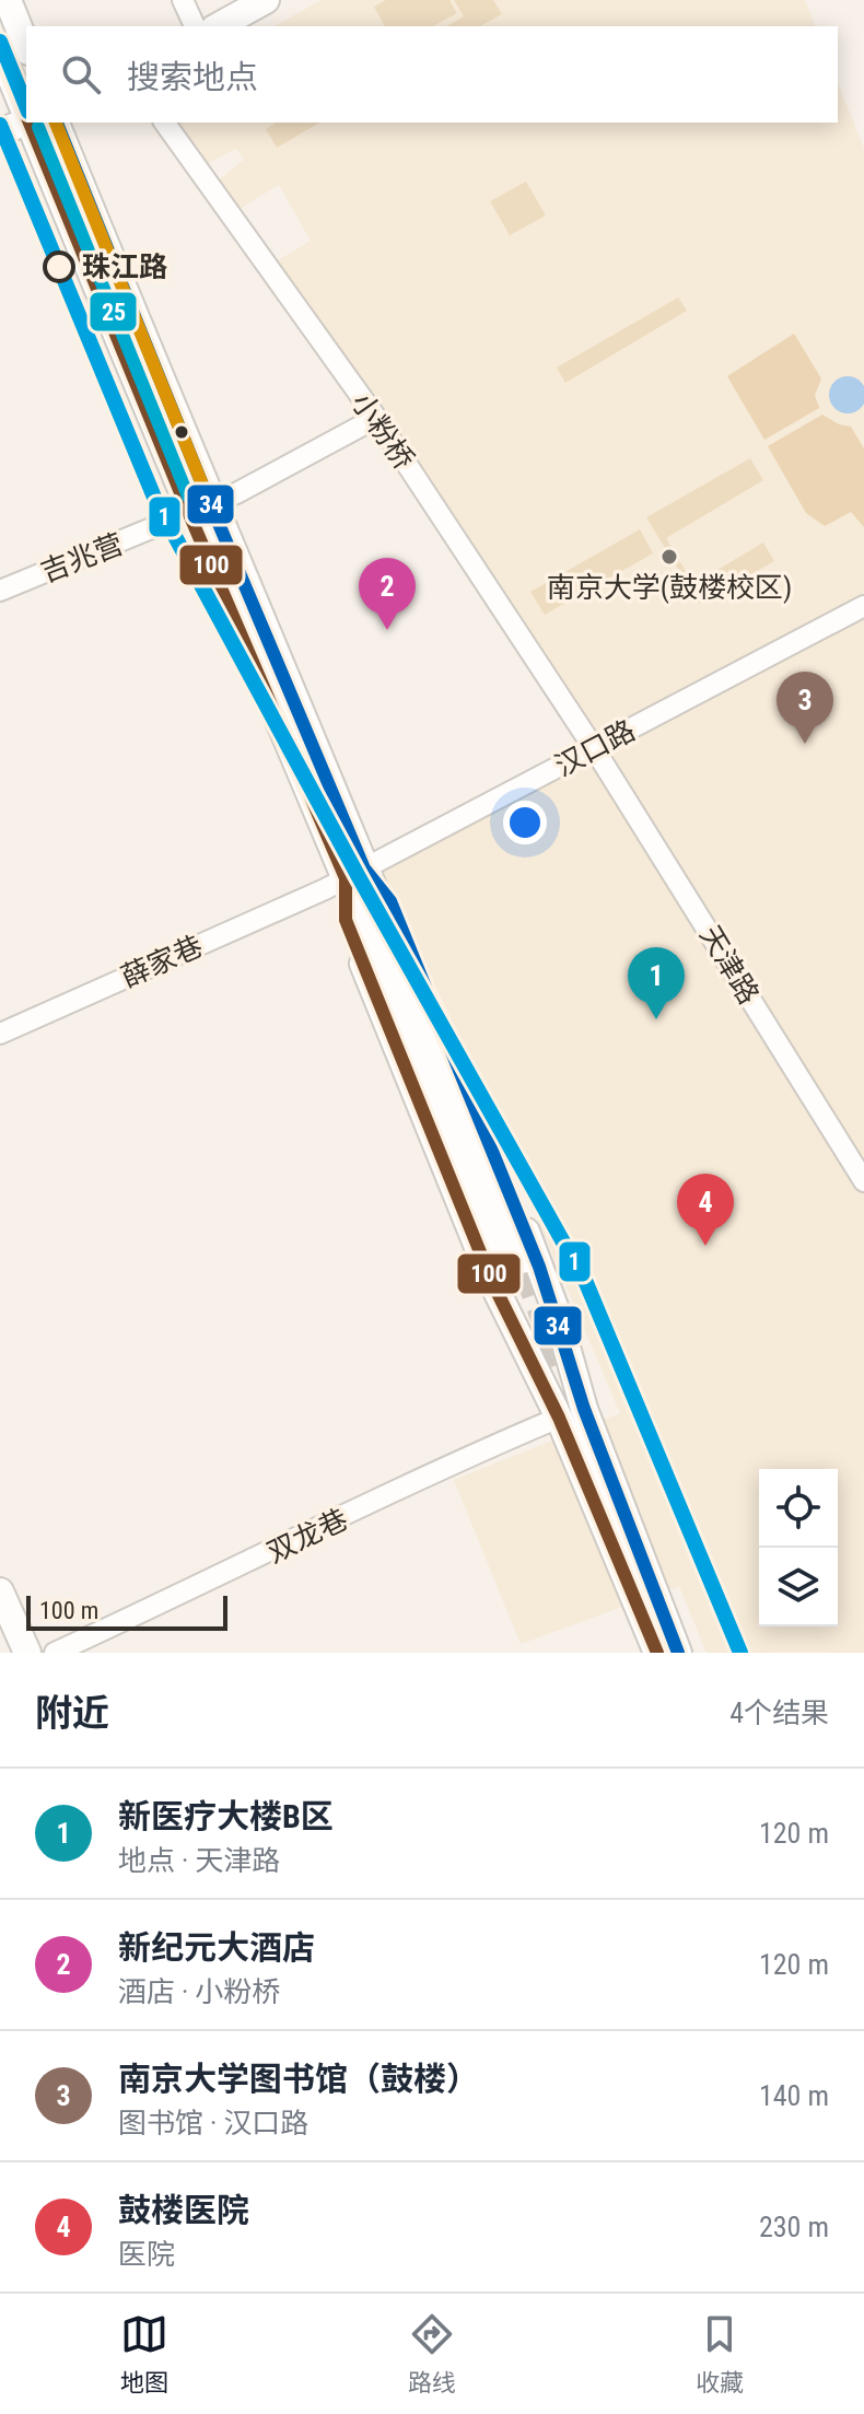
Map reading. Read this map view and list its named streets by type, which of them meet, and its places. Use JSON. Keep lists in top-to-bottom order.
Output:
{
  "streets": {
    "street": [
      "小粉桥",
      "吉兆营",
      "汉口路",
      "薛家巷",
      "天津路",
      "双龙巷"
    ]
  },
  "crossings": [
    ["小粉桥", "吉兆营"],
    ["小粉桥", "汉口路"],
    ["小粉桥", "天津路"],
    ["汉口路", "薛家巷"],
    ["汉口路", "天津路"]
  ],
  "places": ["珠江路", "南京大学(鼓楼校区)"],
  "lines": [
    "transit line 1",
    "transit line 100",
    "transit line 34",
    "transit line 25"
  ],
  "scale_bar": "100 m",
  "page": {
    "search": "搜索地点",
    "pins": [
      "2",
      "3",
      "1",
      "4"
    ],
    "scale": "100 m",
    "heading": ["附近", "4个结果"],
    "list": [
      {
        "mark": "1",
        "name": "新医疗大楼B区",
        "note": "地点 · 天津路",
        "value": "120 m"
      },
      {
        "mark": "2",
        "name": "新纪元大酒店",
        "note": "酒店 · 小粉桥",
        "value": "120 m"
      },
      {
        "mark": "3",
        "name": "南京大学图书馆（鼓楼）",
        "note": "图书馆 · 汉口路",
        "value": "140 m"
      },
      {
        "mark": "4",
        "name": "鼓楼医院",
        "note": "医院",
        "value": "230 m"
      }
    ],
    "nav": ["地图", "路线", "收藏"]
  }
}
